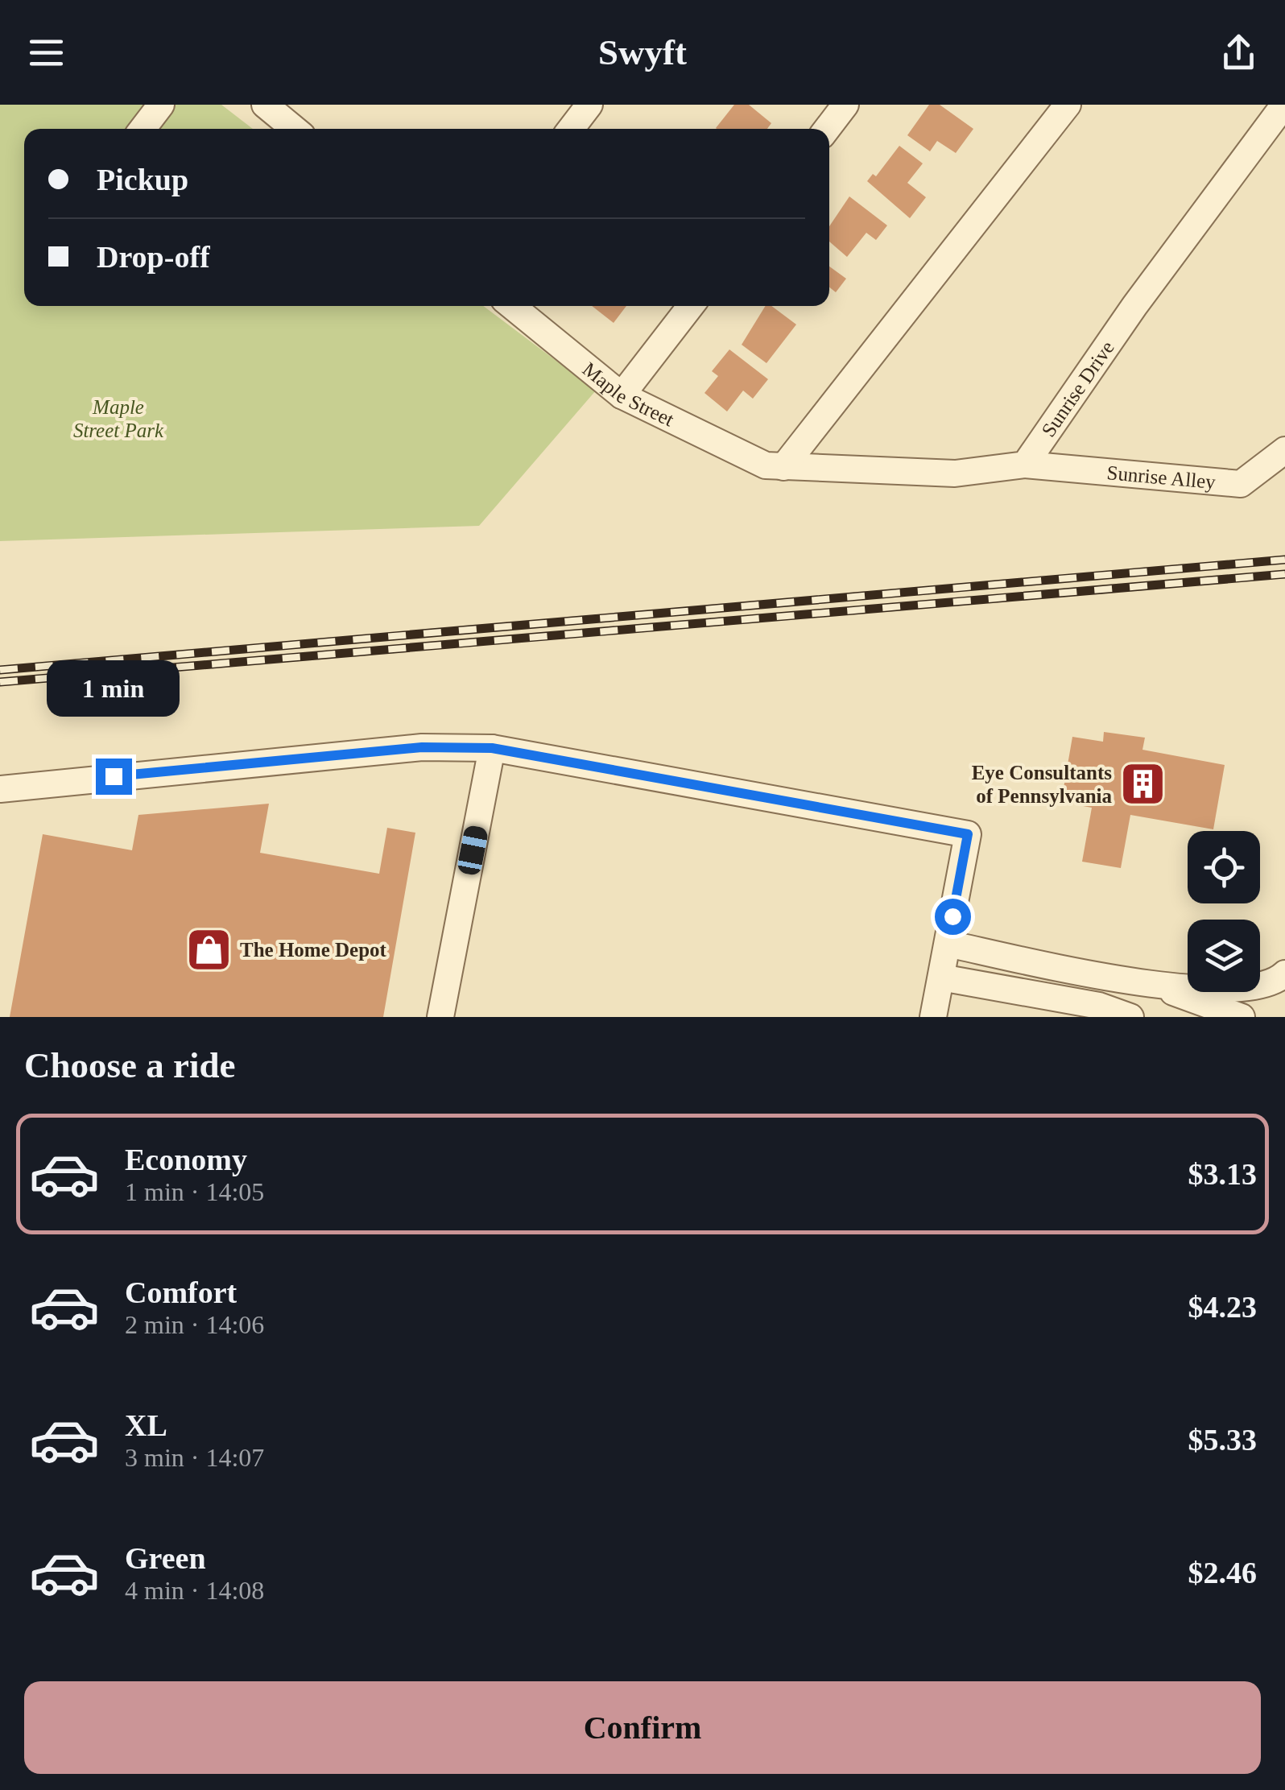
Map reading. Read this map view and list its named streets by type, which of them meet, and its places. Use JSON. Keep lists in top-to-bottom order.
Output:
{
  "streets": {
    "street": ["Sunrise Drive", "Maple Street", "Sunrise Alley"]
  },
  "crossings": [
    ["Sunrise Drive", "Sunrise Alley"]
  ],
  "parks": ["Maple Street Park"],
  "places": {
    "building": ["Eye Consultants of Pennsylvania"],
    "shop": ["The Home Depot"]
  },
  "page": {
    "header": "Swyft",
    "banner": ["Pickup", "Drop-off"],
    "bubble": "1 min",
    "heading": "Choose a ride",
    "list": [
      {
        "name": "Economy",
        "note": "1 min · 14:05",
        "value": "$3.13"
      },
      {
        "name": "Comfort",
        "note": "2 min · 14:06",
        "value": "$4.23"
      },
      {
        "name": "XL",
        "note": "3 min · 14:07",
        "value": "$5.33"
      },
      {
        "name": "Green",
        "note": "4 min · 14:08",
        "value": "$2.46"
      }
    ],
    "buttons": "Confirm"
  }
}
